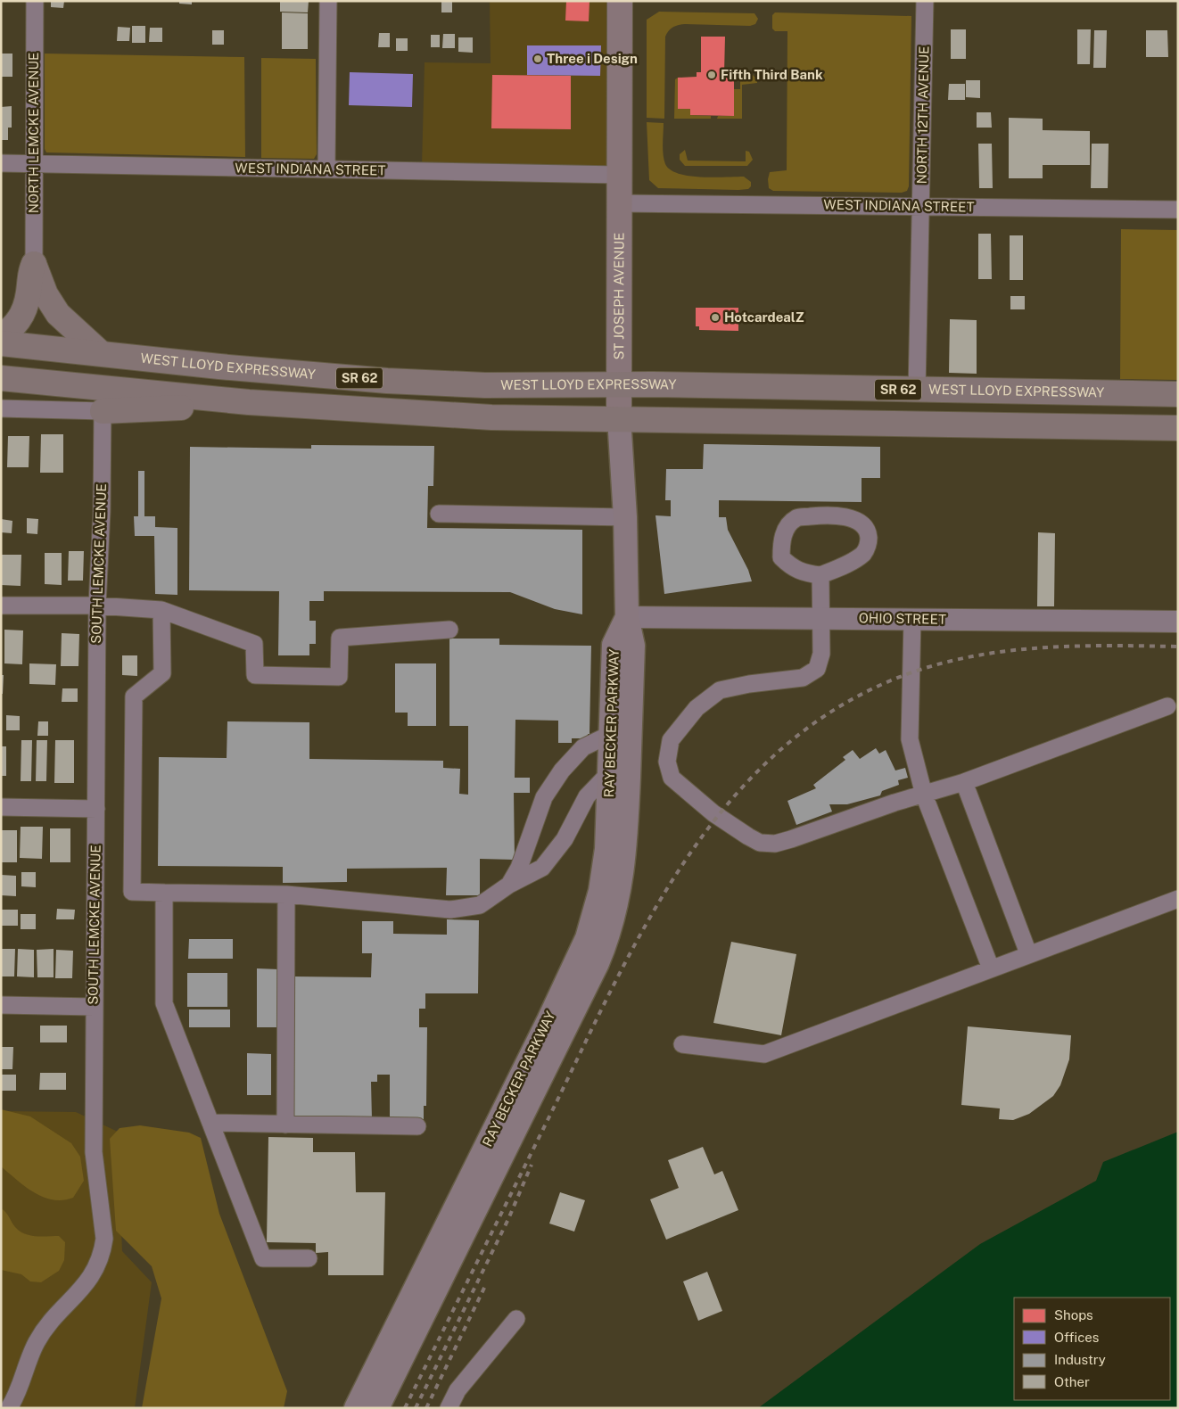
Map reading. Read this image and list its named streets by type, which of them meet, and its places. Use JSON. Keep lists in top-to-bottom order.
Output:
{
  "streets": {
    "highway": ["WEST LLOYD EXPRESSWAY", "SR 62"],
    "main road": ["ST JOSEPH AVENUE", "RAY BECKER PARKWAY"],
    "street": [
      "NORTH 12TH AVENUE",
      "NORTH LEMCKE AVENUE",
      "WEST INDIANA STREET",
      "SOUTH LEMCKE AVENUE",
      "OHIO STREET"
    ]
  },
  "crossings": [
    ["NORTH 12TH AVENUE", "WEST INDIANA STREET"],
    ["NORTH 12TH AVENUE", "WEST LLOYD EXPRESSWAY"],
    ["NORTH LEMCKE AVENUE", "WEST INDIANA STREET"],
    ["WEST INDIANA STREET", "ST JOSEPH AVENUE"],
    ["ST JOSEPH AVENUE", "WEST LLOYD EXPRESSWAY"],
    ["ST JOSEPH AVENUE", "SR 62"],
    ["ST JOSEPH AVENUE", "OHIO STREET"],
    ["ST JOSEPH AVENUE", "RAY BECKER PARKWAY"],
    ["OHIO STREET", "RAY BECKER PARKWAY"]
  ],
  "places": ["Three i Design", "Fifth Third Bank", "HotcardealZ"],
  "legend": [
    "Shops",
    "Offices",
    "Industry",
    "Other"
  ]
}
